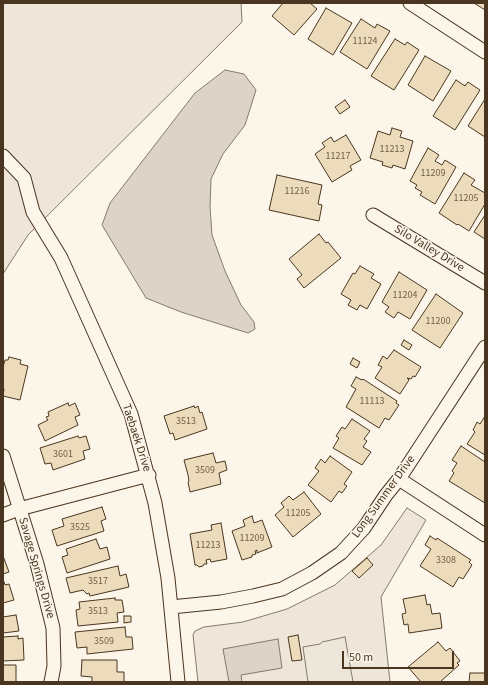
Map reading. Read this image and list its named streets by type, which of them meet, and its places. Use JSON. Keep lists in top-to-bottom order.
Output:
{
  "streets": {
    "street": [
      "Silo Valley Drive",
      "Taebaek Drive",
      "Long Summer Drive",
      "Savage Springs Drive"
    ]
  },
  "crossings": [
    ["Taebaek Drive", "Long Summer Drive"]
  ],
  "house_numbers": [
    "11124",
    "11213",
    "11217",
    "11209",
    "11216",
    "11205",
    "11204",
    "11200",
    "11113",
    "3513",
    "3601",
    "3509",
    "11205",
    "3525",
    "11209",
    "11213",
    "3308",
    "3517",
    "3513",
    "3509"
  ],
  "scale_bar": "50 m"
}
